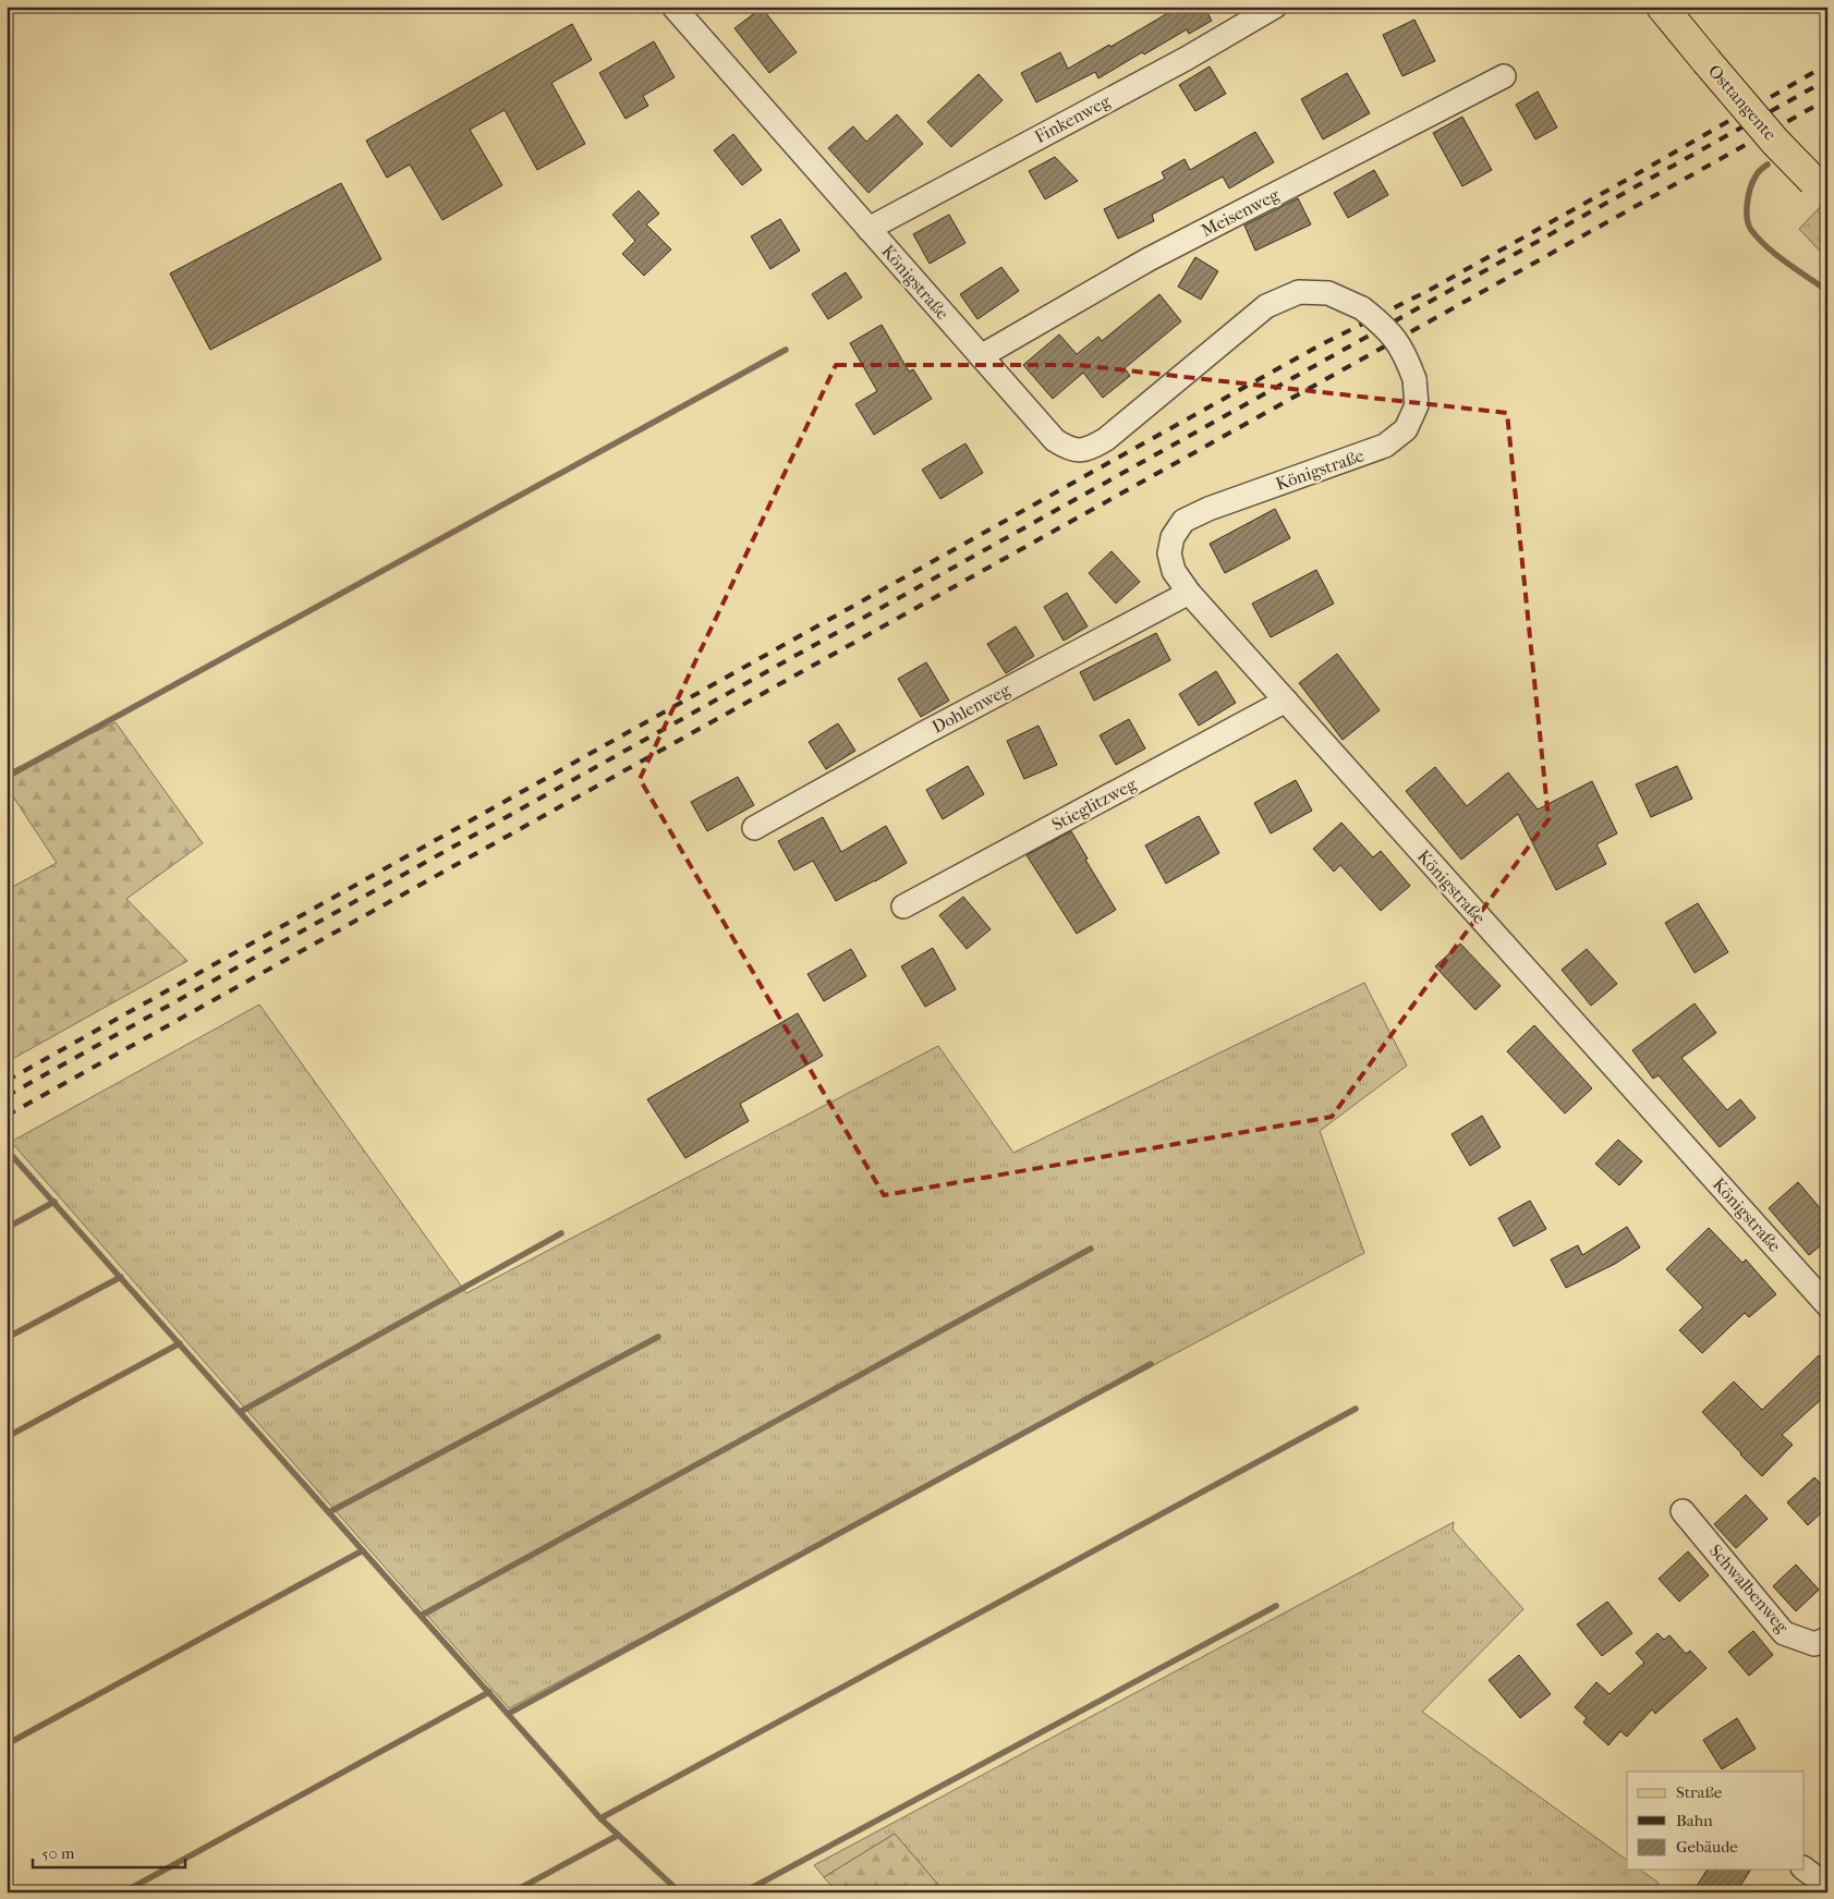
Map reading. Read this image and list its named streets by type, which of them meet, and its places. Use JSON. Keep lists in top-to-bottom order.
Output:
{
  "streets": {
    "main road": ["Osttangente"],
    "street": [
      "Finkenweg",
      "Meisenweg",
      "Königstraße",
      "Dohlenweg",
      "Stieglitzweg",
      "Schwalbenweg"
    ]
  },
  "crossings": [
    ["Finkenweg", "Königstraße"],
    ["Meisenweg", "Königstraße"],
    ["Königstraße", "Dohlenweg"],
    ["Königstraße", "Stieglitzweg"]
  ],
  "legend": ["Straße", "Bahn", "Gebäude"],
  "scale_bar": "50 m"
}
